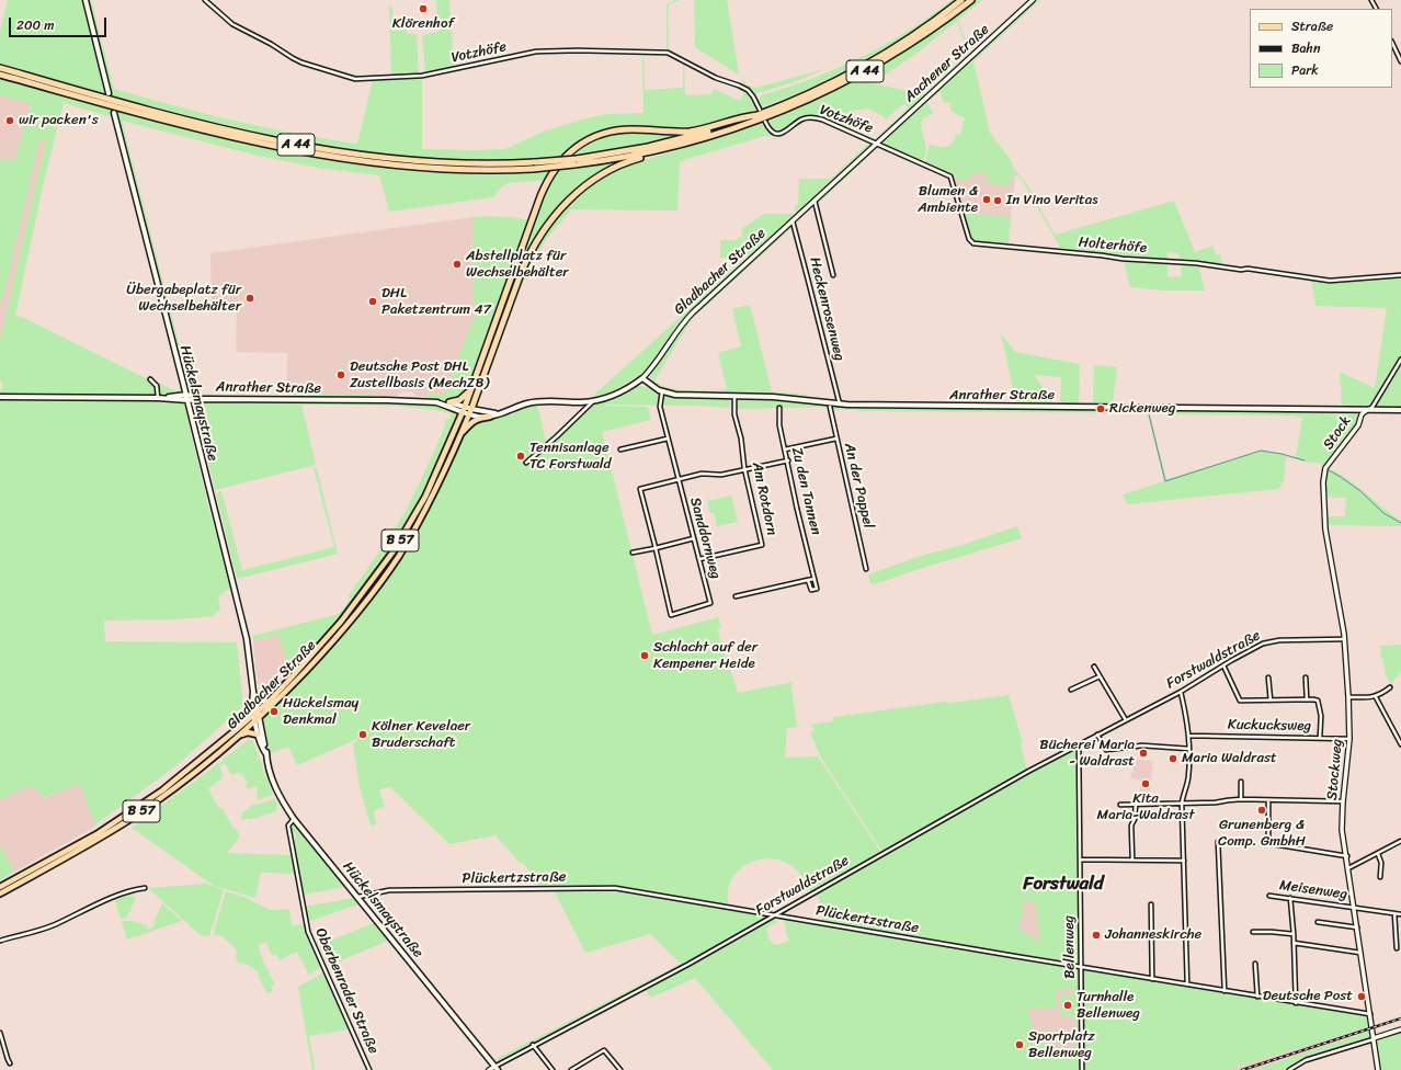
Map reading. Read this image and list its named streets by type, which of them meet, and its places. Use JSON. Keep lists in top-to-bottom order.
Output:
{
  "streets": {
    "highway": ["A 44"],
    "main road": [
      "Gladbacher Straße",
      "Anrather Straße",
      "Hückelsmaystraße",
      "B 57"
    ],
    "street": [
      "Votzhöfe",
      "Aachener Straße",
      "Holterhöfe",
      "Heckenrosenweg",
      "Stock",
      "An der Pappel",
      "Zu den Tannen",
      "Am Rotdorn",
      "Sanddornweg",
      "Forstwaldstraße",
      "Kuckucksweg",
      "Stockweg",
      "Plückertzstraße",
      "Meisenweg",
      "Bellenweg",
      "Oberbenrader Straße"
    ]
  },
  "crossings": [
    ["Votzhöfe", "Aachener Straße"],
    ["Votzhöfe", "A 44"],
    ["Votzhöfe", "Holterhöfe"],
    ["Votzhöfe", "Gladbacher Straße"],
    ["Aachener Straße", "Holterhöfe"],
    ["Aachener Straße", "Gladbacher Straße"],
    ["Holterhöfe", "Gladbacher Straße"],
    ["Gladbacher Straße", "Heckenrosenweg"],
    ["Gladbacher Straße", "Anrather Straße"],
    ["Gladbacher Straße", "Hückelsmaystraße"],
    ["Heckenrosenweg", "Anrather Straße"],
    ["Anrather Straße", "Hückelsmaystraße"],
    ["Anrather Straße", "Stock"],
    ["Anrather Straße", "Am Rotdorn"],
    ["Anrather Straße", "Sanddornweg"],
    ["Hückelsmaystraße", "Forstwaldstraße"],
    ["Hückelsmaystraße", "Plückertzstraße"],
    ["Hückelsmaystraße", "Oberbenrader Straße"],
    ["Stock", "Stockweg"],
    ["Am Rotdorn", "Sanddornweg"],
    ["Forstwaldstraße", "Stockweg"],
    ["Forstwaldstraße", "Plückertzstraße"],
    ["Forstwaldstraße", "Bellenweg"],
    ["Kuckucksweg", "Stockweg"],
    ["Stockweg", "Plückertzstraße"],
    ["Stockweg", "Meisenweg"],
    ["Plückertzstraße", "Bellenweg"]
  ],
  "districts": ["Forstwald"],
  "places": [
    "Klörenhof",
    "wir packen's",
    "Blumen & Ambiente",
    "In Vino Veritas",
    "Abstellplatz für Wechselbehälter",
    "Übergabeplatz für Wechselbehälter",
    "DHL Paketzentrum 47",
    "Deutsche Post DHL Zustellbasis (MechZB)",
    "Rickenweg",
    "Tennisanlage TC Forstwald",
    "Schlacht auf der Kempener Heide",
    "Hückelsmay Denkmal",
    "Kölner Kevelaer Bruderschaft",
    "Bücherei Maria - Waldrast",
    "Maria Waldrast",
    "Kita Maria-Waldrast",
    "Grunenberg & Comp. GmbhH",
    "Johanneskirche",
    "Deutsche Post",
    "Turnhalle Bellenweg",
    "Sportplatz Bellenweg"
  ],
  "legend": ["Straße", "Bahn", "Park"],
  "scale_bar": "200 m"
}
